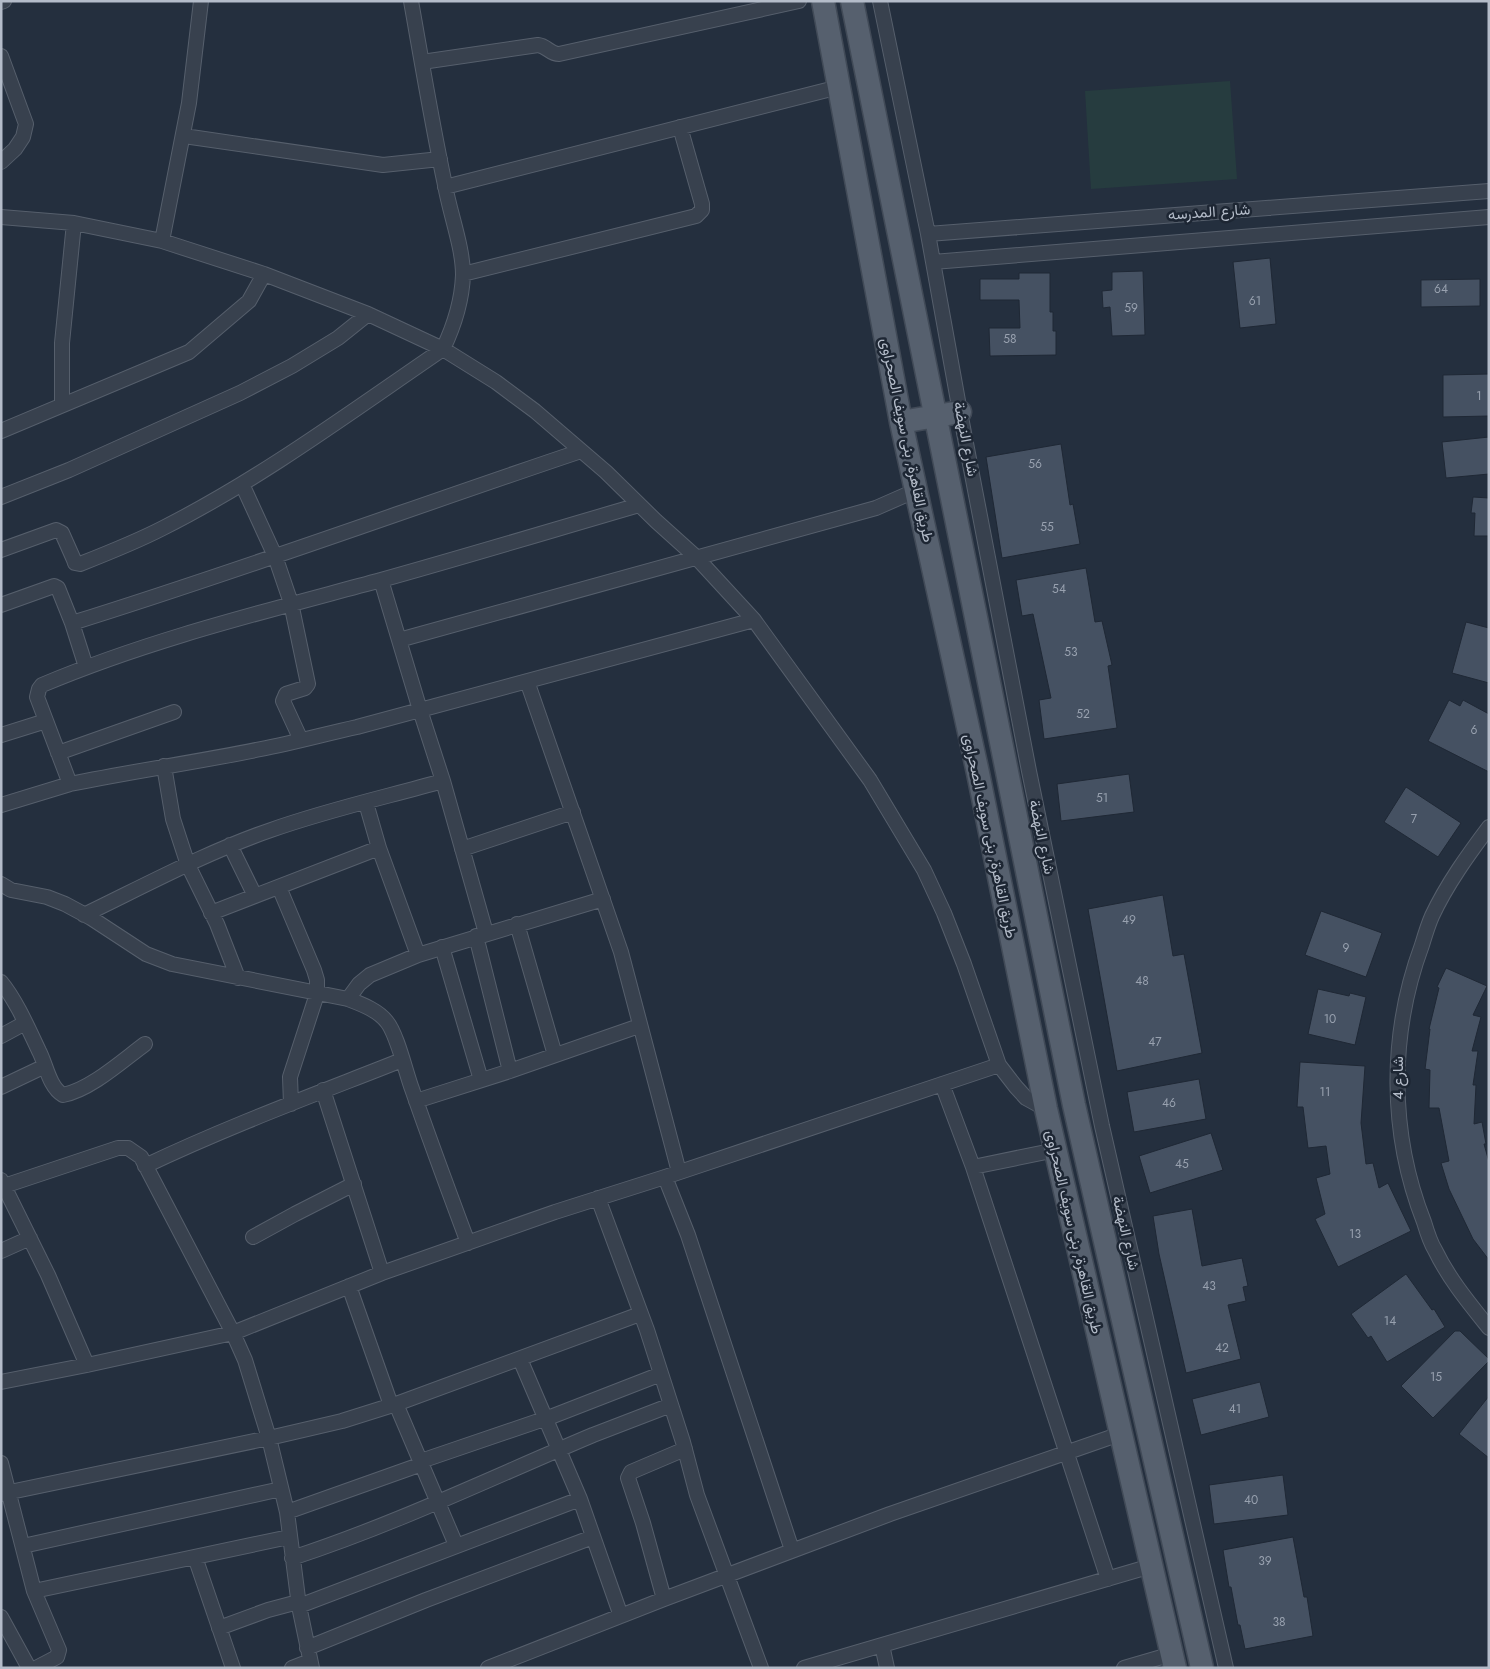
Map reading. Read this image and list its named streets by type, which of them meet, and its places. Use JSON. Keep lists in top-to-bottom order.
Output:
{
  "streets": {
    "main road": ["طريق القاهرة, بنى سويف الصحراوى"],
    "street": ["شارع المدرسه", "شارع النهضة", "شارع 4"]
  },
  "crossings": [
    ["شارع المدرسه", "شارع النهضة"]
  ],
  "house_numbers": [
    "64",
    "61",
    "59",
    "58",
    "1",
    "56",
    "55",
    "54",
    "53",
    "52",
    "6",
    "51",
    "7",
    "49",
    "9",
    "48",
    "10",
    "47",
    "11",
    "46",
    "45",
    "13",
    "43",
    "14",
    "42",
    "15",
    "41",
    "40",
    "39",
    "38"
  ]
}
